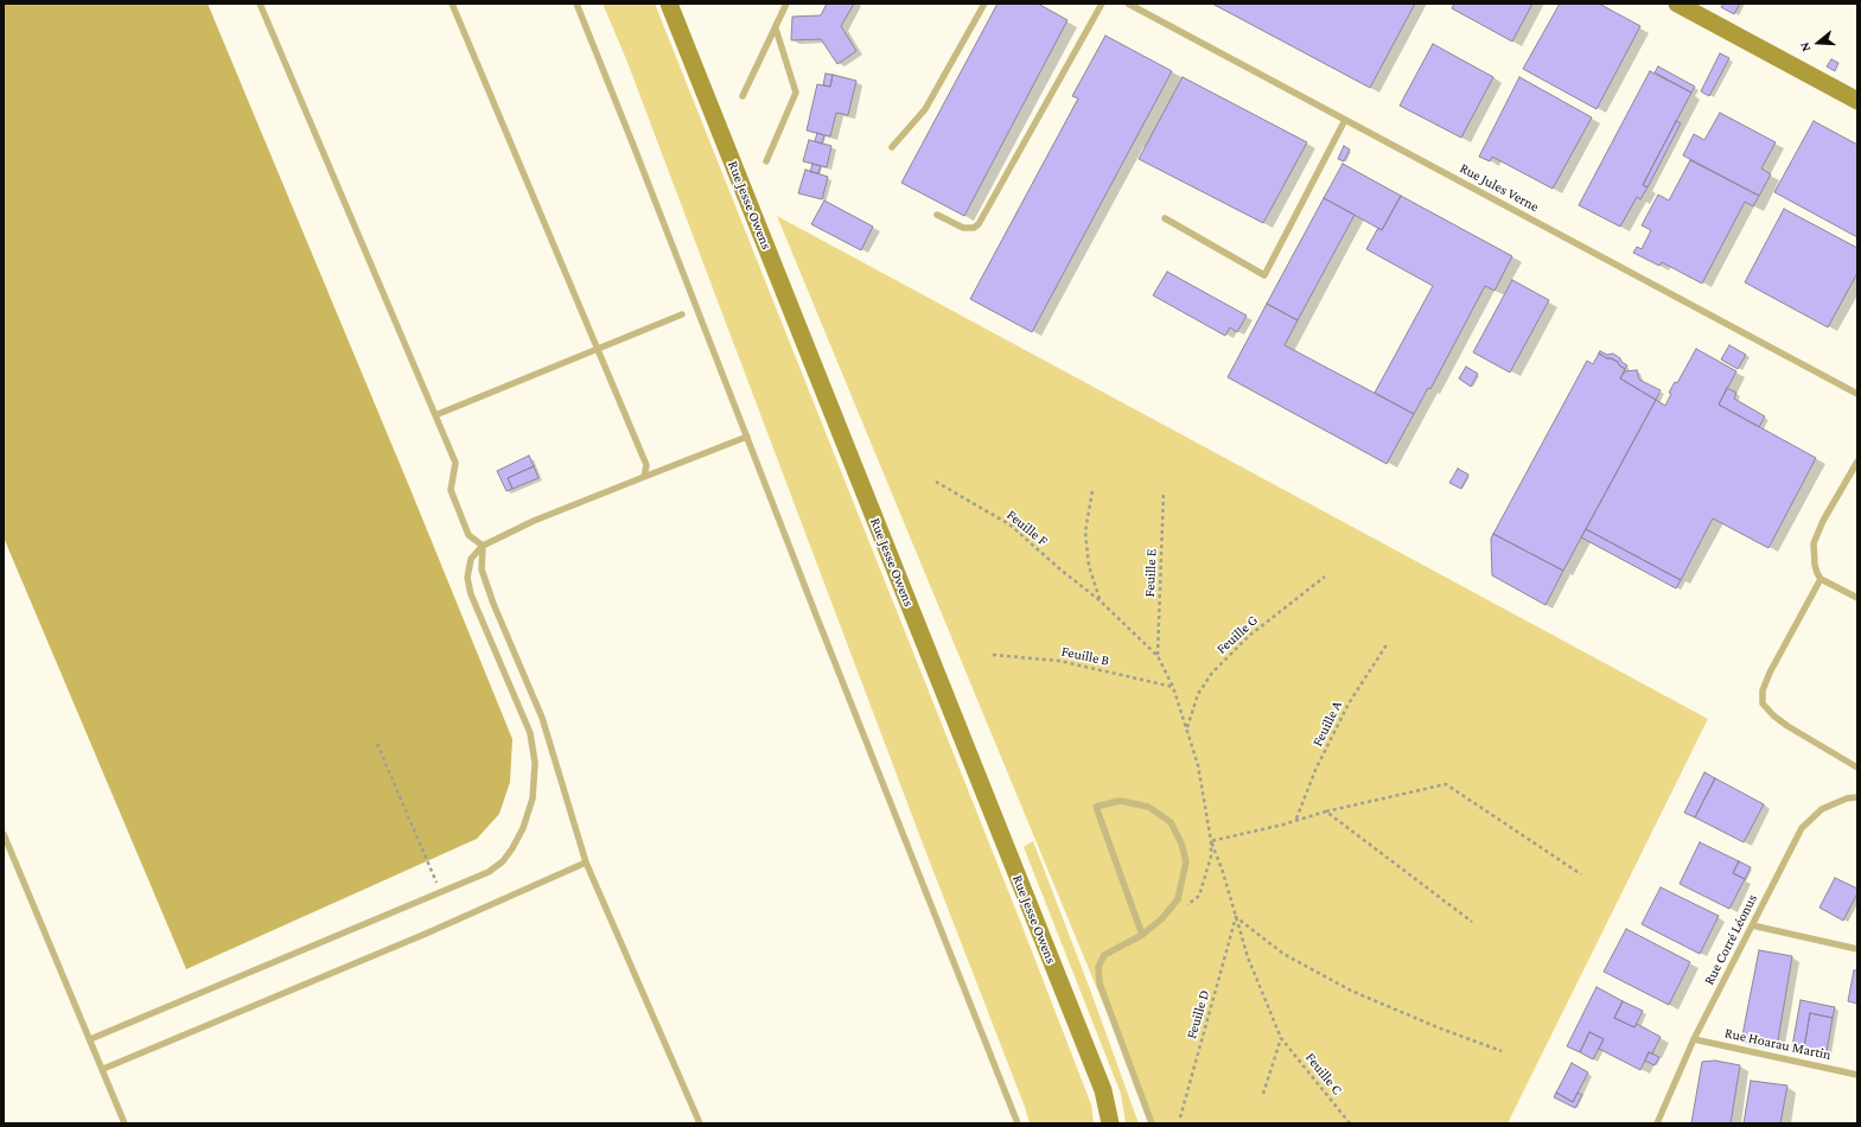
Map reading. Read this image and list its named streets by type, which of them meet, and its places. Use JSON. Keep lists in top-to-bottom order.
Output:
{
  "streets": {
    "main road": ["Rue Jesse Owens"],
    "lane": ["Rue Jules Verne", "Rue Corré Léonus", "Rue Hoarau Martin"],
    "path": [
      "Feuille F",
      "Feuille E",
      "Feuille G",
      "Feuille B",
      "Feuille A",
      "Feuille D",
      "Feuille C"
    ]
  },
  "crossings": [
    ["Feuille F", "Feuille E"],
    ["Rue Corré Léonus", "Rue Hoarau Martin"],
    ["Feuille D", "Feuille C"]
  ],
  "north": "left"
}
